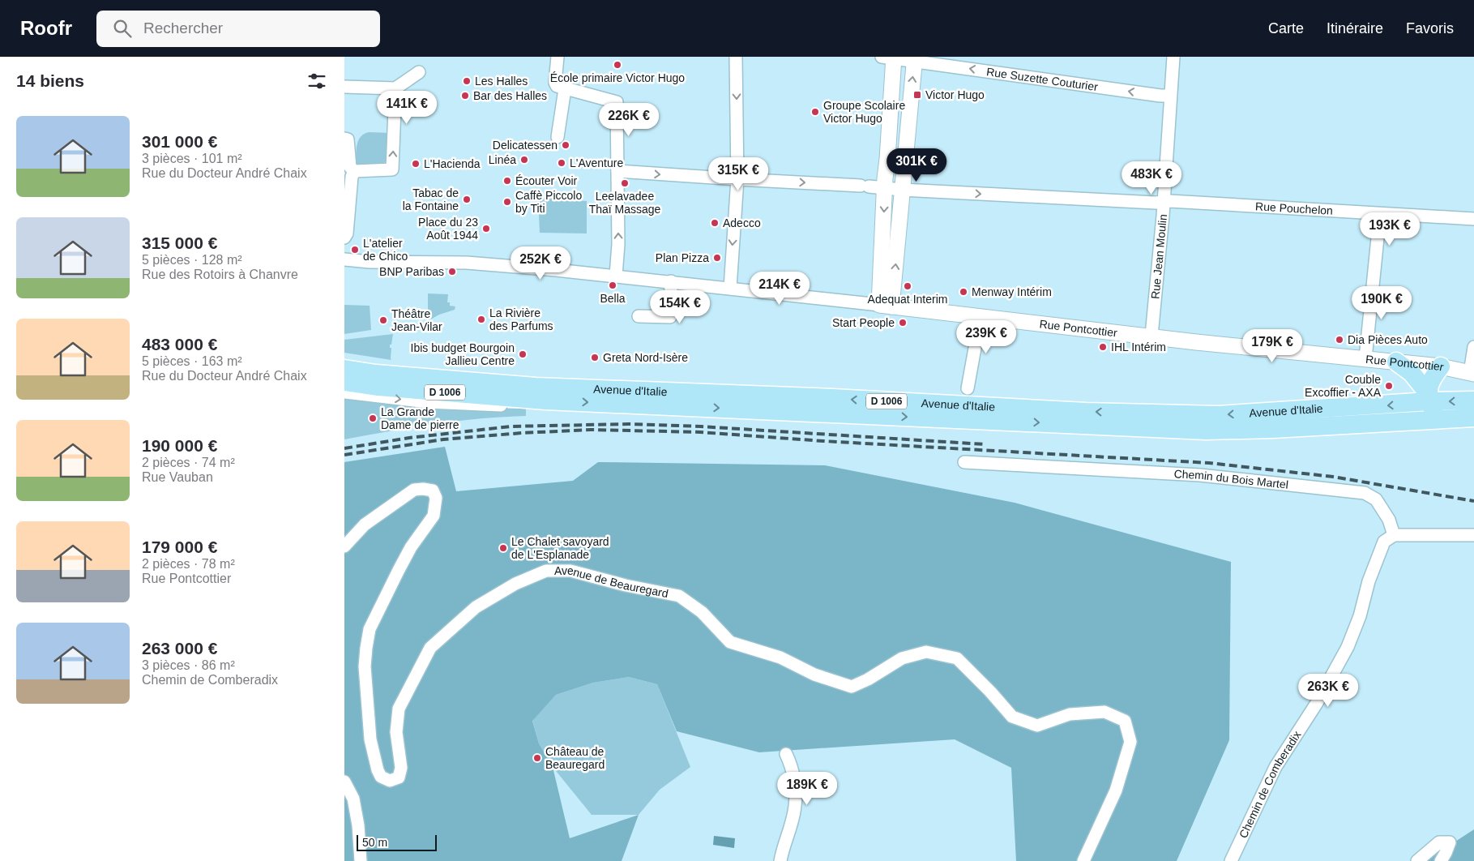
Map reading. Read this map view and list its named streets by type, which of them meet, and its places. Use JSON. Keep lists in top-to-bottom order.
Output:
{
  "streets": {
    "main road": ["Avenue d'Italie", "D 1006"],
    "street": [
      "Rue Suzette Couturier",
      "Rue Pouchelon",
      "Rue Jean Moulin",
      "Rue Pontcottier",
      "Chemin du Bois Martel",
      "Avenue de Beauregard",
      "Chemin de Comberadix"
    ]
  },
  "crossings": [
    ["Rue Suzette Couturier", "Rue Jean Moulin"],
    ["Rue Pouchelon", "Rue Jean Moulin"],
    ["Rue Jean Moulin", "Rue Pontcottier"],
    ["Chemin du Bois Martel", "Chemin de Comberadix"]
  ],
  "one_way": ["Rue Suzette Couturier", "Rue Pouchelon"],
  "places": {
    "other": [
      "École primaire Victor Hugo",
      "Les Halles",
      "Bar des Halles",
      "Groupe Scolaire Victor Hugo",
      "Delicatessen",
      "Linéa",
      "L'Aventure",
      "L'Hacienda",
      "Écouter Voir",
      "Leelavadee Thaï Massage",
      "Tabac de la Fontaine",
      "Caffè Piccolo by Titi",
      "Adecco",
      "Place du 23 Août 1944",
      "L'atelier de Chico",
      "Plan Pizza",
      "BNP Paribas",
      "Bella",
      "Adequat Interim",
      "Menway Intérim",
      "La Rivière des Parfums",
      "Théâtre Jean-Vilar",
      "Start People",
      "Dia Pièces Auto",
      "IHL Intérim",
      "Ibis budget Bourgoin Jallieu Centre",
      "Greta Nord-Isère",
      "Couble Excoffier - AXA",
      "La Grande Dame de pierre",
      "Le Chalet savoyard de L'Esplanade",
      "Château de Beauregard"
    ],
    "transit": ["Victor Hugo"]
  },
  "scale_bar": "50 m",
  "page": {
    "header": "Roofr",
    "search": "Rechercher",
    "nav": ["Carte", "Itinéraire", "Favoris"],
    "heading": "14 biens",
    "price": [
      "141K €",
      "226K €",
      "301K €",
      "315K €",
      "483K €",
      "193K €",
      "252K €",
      "214K €",
      "190K €",
      "154K €",
      "239K €",
      "179K €",
      "263K €",
      "189K €"
    ],
    "list": [
      {
        "name": "301 000 €",
        "note": "3 pièces · 101 m² · Rue du Docteur André Chaix"
      },
      {
        "name": "315 000 €",
        "note": "5 pièces · 128 m² · Rue des Rotoirs à Chanvre"
      },
      {
        "name": "483 000 €",
        "note": "5 pièces · 163 m² · Rue du Docteur André Chaix"
      },
      {
        "name": "190 000 €",
        "note": "2 pièces · 74 m² · Rue Vauban"
      },
      {
        "name": "179 000 €",
        "note": "2 pièces · 78 m² · Rue Pontcottier"
      },
      {
        "name": "263 000 €",
        "note": "3 pièces · 86 m² · Chemin de Comberadix"
      }
    ],
    "scale": "50 m"
  }
}
